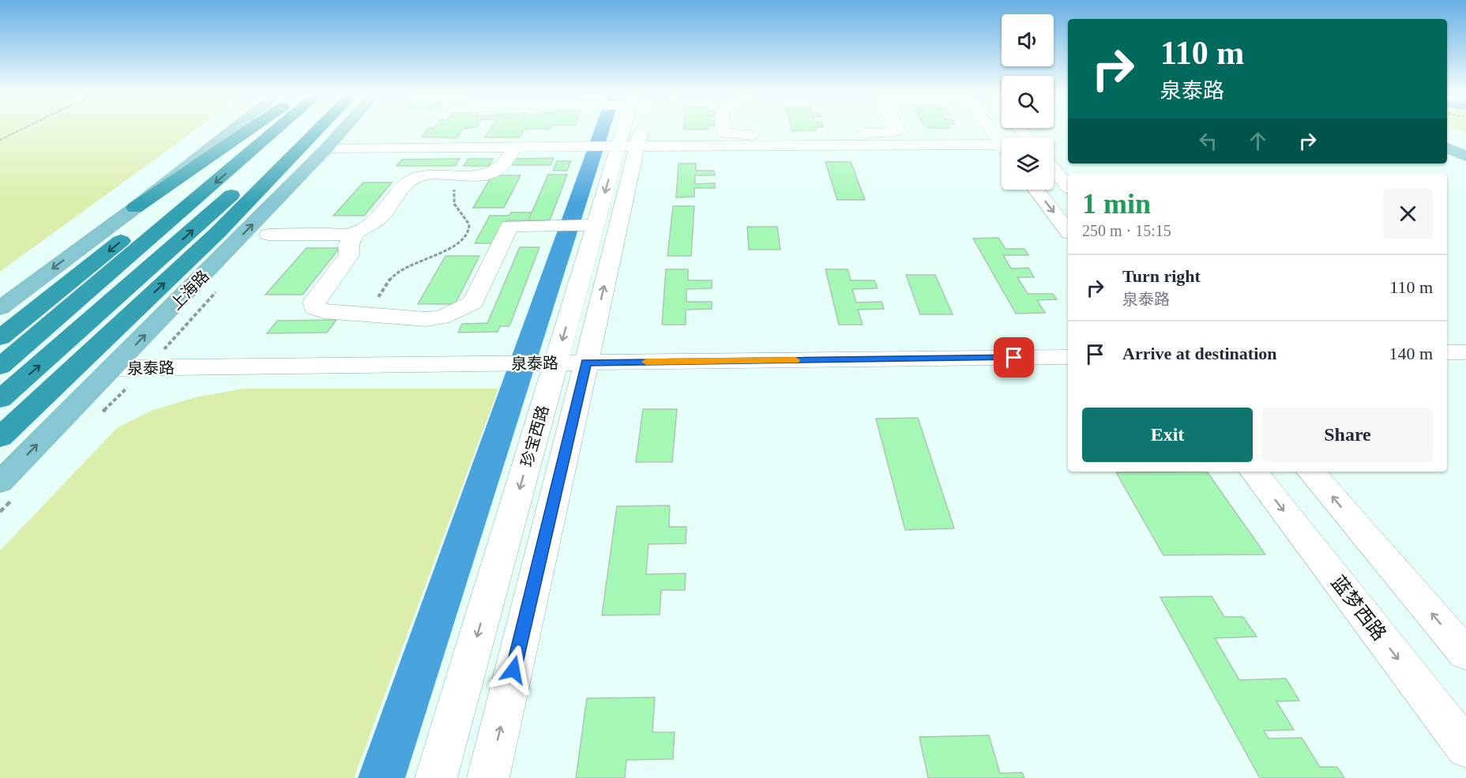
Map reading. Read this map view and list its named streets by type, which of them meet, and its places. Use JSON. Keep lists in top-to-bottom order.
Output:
{
  "streets": {
    "main road": ["上海路"],
    "street": ["泉泰路", "珍宝西路", "蓝梦西路"]
  },
  "crossings": [
    ["上海路", "泉泰路"],
    ["泉泰路", "珍宝西路"]
  ],
  "page": {
    "turn": ["110 m", "泉泰路"],
    "heading": ["1 min", "250 m · 15:15"],
    "list": [
      {
        "name": "Turn right",
        "note": "泉泰路",
        "value": "110 m"
      },
      {
        "name": "Arrive at destination",
        "value": "140 m"
      }
    ],
    "buttons": ["Exit", "Share"]
  }
}
